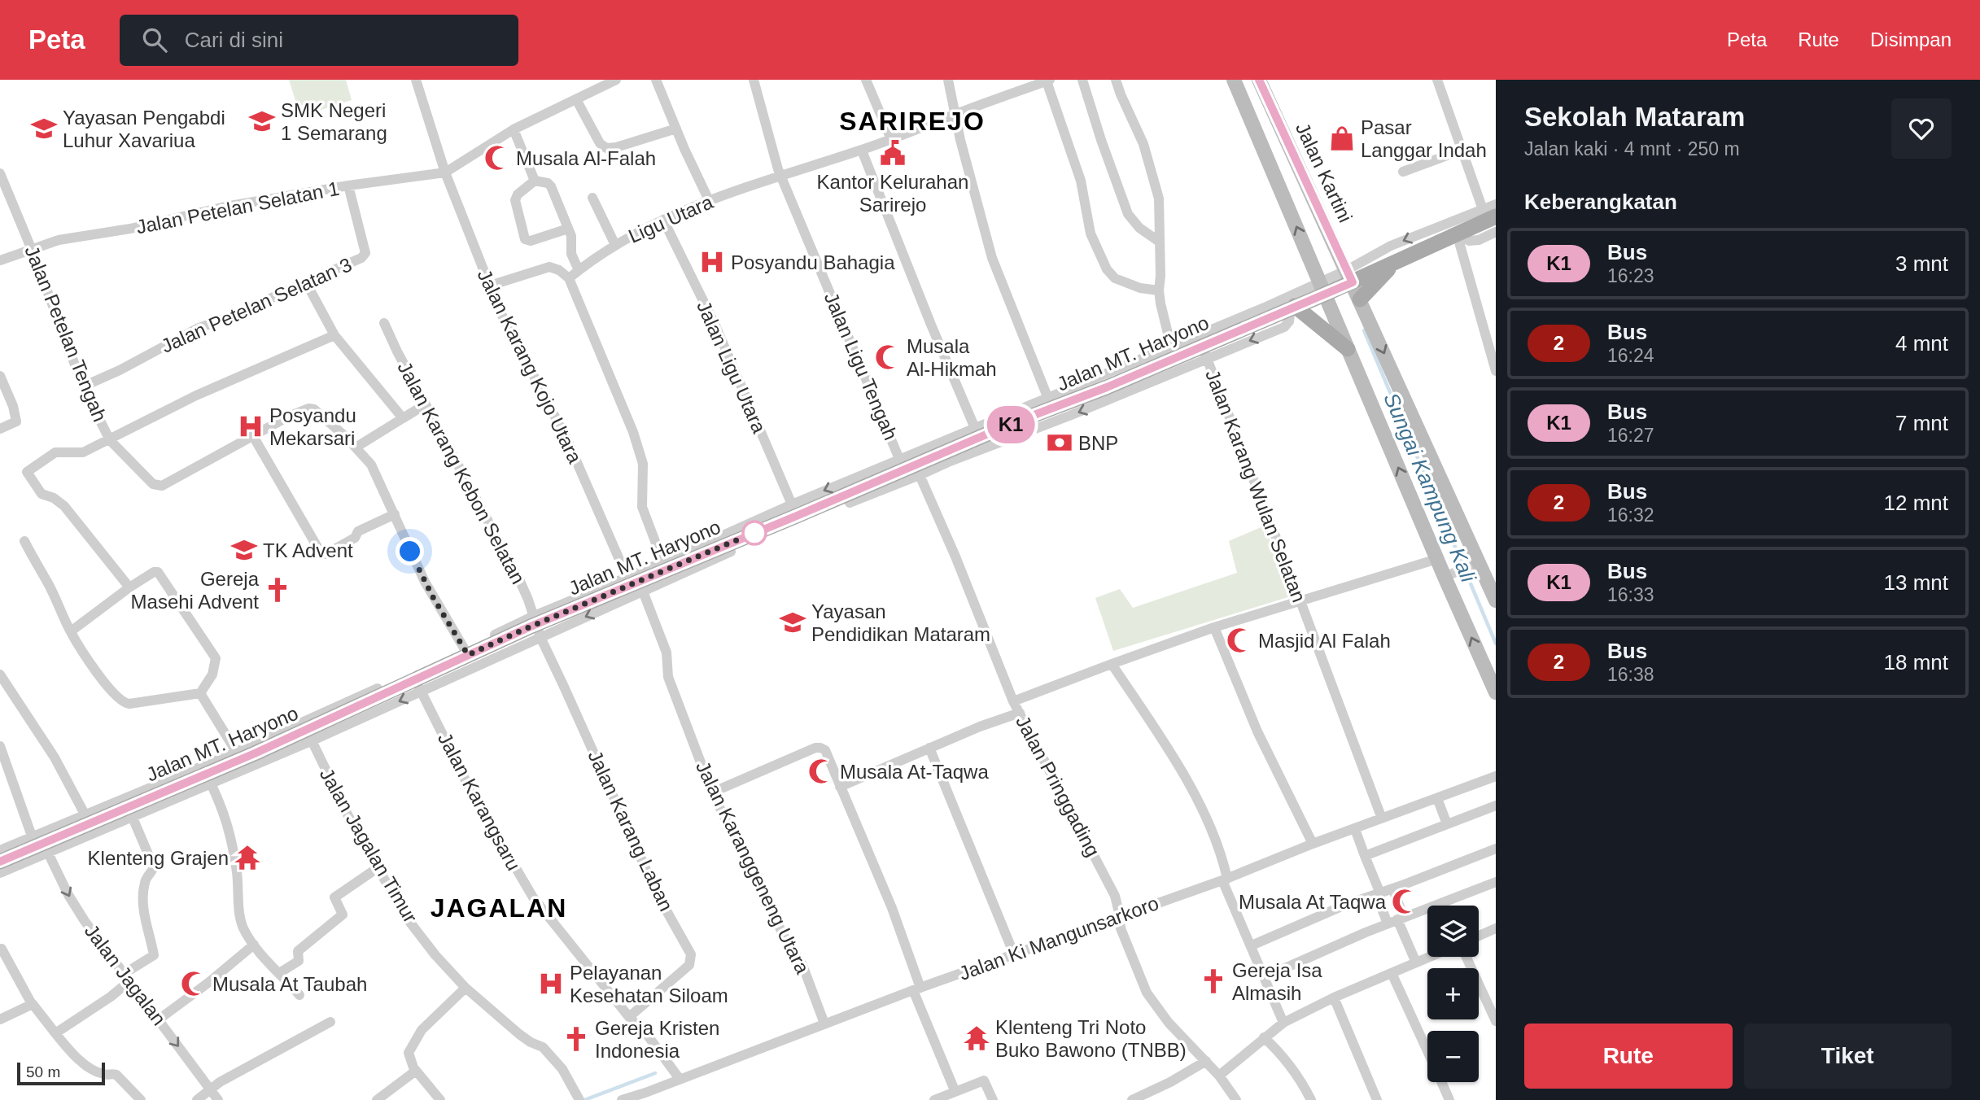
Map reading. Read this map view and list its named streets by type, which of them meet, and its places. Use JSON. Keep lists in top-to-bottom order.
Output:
{
  "streets": {
    "main road": ["Jalan Kartini", "Jalan MT. Haryono"],
    "street": [
      "Jalan Petelan Selatan 1",
      "Ligu Utara",
      "Jalan Petelan Selatan 3",
      "Jalan Petelan Tengah",
      "Jalan Karang Kojo Utara",
      "Jalan Ligu Tengah",
      "Jalan Ligu Utara",
      "Jalan Karang Kebon Selatan",
      "Jalan Karang Wulan Selatan",
      "Jalan Pringgading",
      "Jalan Karangsaru",
      "Jalan Karang Laban",
      "Jalan Jagalan Timur",
      "Jalan Karanggeneng Utara",
      "Jalan Ki Mangunsarkoro",
      "Jalan Jagalan"
    ]
  },
  "crossings": [
    ["Jalan Kartini", "Jalan MT. Haryono"],
    ["Jalan Petelan Selatan 1", "Jalan Petelan Selatan 3"],
    ["Jalan Petelan Selatan 1", "Jalan Petelan Tengah"],
    ["Jalan Petelan Selatan 1", "Jalan Karang Kojo Utara"],
    ["Ligu Utara", "Jalan Ligu Tengah"],
    ["Ligu Utara", "Jalan Ligu Utara"],
    ["Jalan Petelan Selatan 3", "Jalan Petelan Tengah"],
    ["Jalan MT. Haryono", "Jalan Karang Kojo Utara"],
    ["Jalan MT. Haryono", "Jalan Ligu Tengah"],
    ["Jalan MT. Haryono", "Jalan Ligu Utara"],
    ["Jalan MT. Haryono", "Jalan Karang Kebon Selatan"],
    ["Jalan MT. Haryono", "Jalan Karang Wulan Selatan"],
    ["Jalan MT. Haryono", "Jalan Pringgading"],
    ["Jalan MT. Haryono", "Jalan Karangsaru"],
    ["Jalan MT. Haryono", "Jalan Karang Laban"],
    ["Jalan MT. Haryono", "Jalan Jagalan Timur"],
    ["Jalan MT. Haryono", "Jalan Karanggeneng Utara"],
    ["Jalan MT. Haryono", "Jalan Jagalan"],
    ["Jalan Karang Kojo Utara", "Jalan Karanggeneng Utara"],
    ["Jalan Ligu Tengah", "Jalan Pringgading"],
    ["Jalan Karang Kebon Selatan", "Jalan Karang Laban"],
    ["Jalan Karang Wulan Selatan", "Jalan Ki Mangunsarkoro"],
    ["Jalan Pringgading", "Jalan Ki Mangunsarkoro"],
    ["Jalan Karangsaru", "Jalan Karang Laban"],
    ["Jalan Karangsaru", "Jalan Ki Mangunsarkoro"],
    ["Jalan Karanggeneng Utara", "Jalan Ki Mangunsarkoro"]
  ],
  "districts": ["SARIREJO", "JAGALAN"],
  "water": ["Sungai Kampung Kali"],
  "places": {
    "school or university": [
      "SMK Negeri 1 Semarang",
      "Yayasan Pengabdi Luhur Xavariua",
      "TK Advent",
      "Yayasan Pendidikan Mataram"
    ],
    "shop": ["Pasar Langgar Indah"],
    "public building": ["Kantor Kelurahan Sarirejo"],
    "mosque": [
      "Musala Al-Falah",
      "Musala Al-Hikmah",
      "Masjid Al Falah",
      "Musala At-Taqwa",
      "Musala At Taqwa",
      "Musala At Taubah"
    ],
    "hospital": ["Posyandu Bahagia", "Posyandu Mekarsari", "Pelayanan Kesehatan Siloam"],
    "bank": ["BNP"],
    "church": ["Gereja Masehi Advent", "Gereja Isa Almasih", "Gereja Kristen Indonesia"],
    "temple": ["Klenteng Grajen", "Klenteng Tri Noto Buko Bawono (TNBB)"]
  },
  "lines": ["bus line K1"],
  "scale_bar": "50 m",
  "page": {
    "header": "Peta",
    "search": "Cari di sini",
    "nav": ["Peta", "Rute", "Disimpan"],
    "on_map": "K1",
    "heading": [
      ["Sekolah Mataram", "Jalan kaki · 4 mnt · 250 m"],
      "Keberangkatan"
    ],
    "list": [
      {
        "mark": "K1",
        "name": "Bus",
        "note": "16:23",
        "value": "3 mnt"
      },
      {
        "mark": "2",
        "name": "Bus",
        "note": "16:24",
        "value": "4 mnt"
      },
      {
        "mark": "K1",
        "name": "Bus",
        "note": "16:27",
        "value": "7 mnt"
      },
      {
        "mark": "2",
        "name": "Bus",
        "note": "16:32",
        "value": "12 mnt"
      },
      {
        "mark": "K1",
        "name": "Bus",
        "note": "16:33",
        "value": "13 mnt"
      },
      {
        "mark": "2",
        "name": "Bus",
        "note": "16:38",
        "value": "18 mnt"
      }
    ],
    "map_buttons": ["+", "−"],
    "buttons": ["Rute", "Tiket"],
    "scale": "50 m"
  }
}
